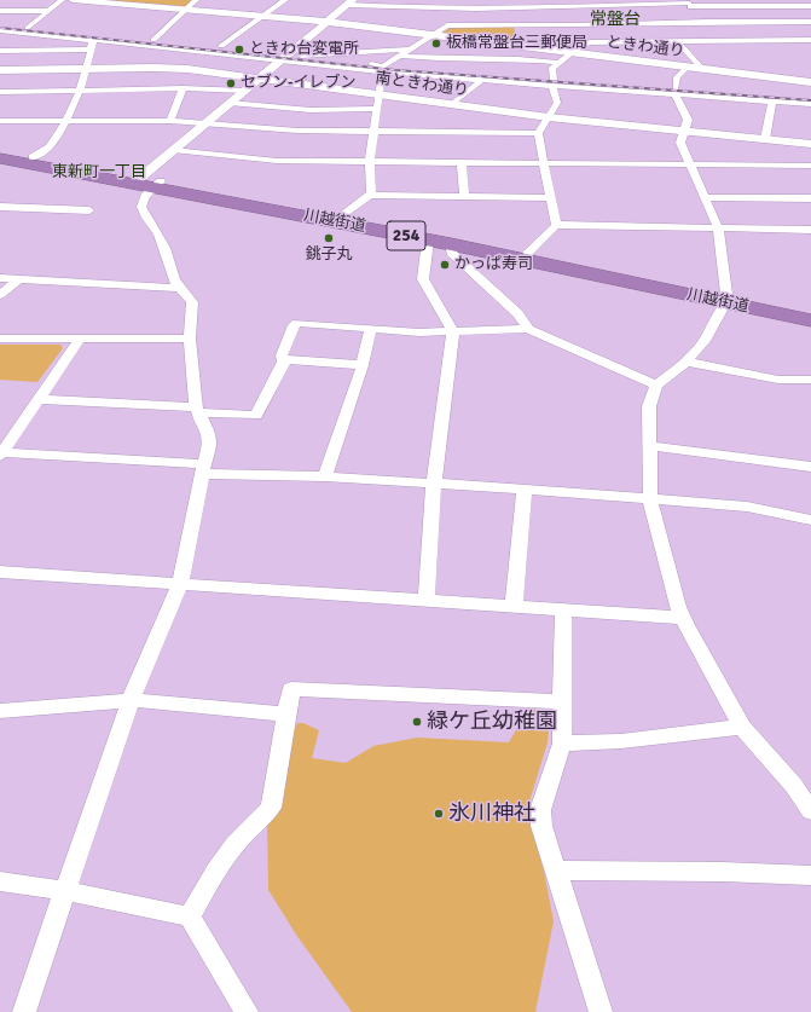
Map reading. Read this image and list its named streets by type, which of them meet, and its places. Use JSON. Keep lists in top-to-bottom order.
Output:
{
  "streets": {
    "highway": ["川越街道", "254"],
    "street": ["ときわ通り", "南ときわ通り"]
  },
  "districts": ["常盤台", "東新町一丁目"],
  "places": [
    "板橋常盤台三郵便局",
    "ときわ台変電所",
    "セブン-イレブン",
    "銚子丸",
    "かっぱ寿司",
    "緑ケ丘幼稚園",
    "氷川神社"
  ]
}
